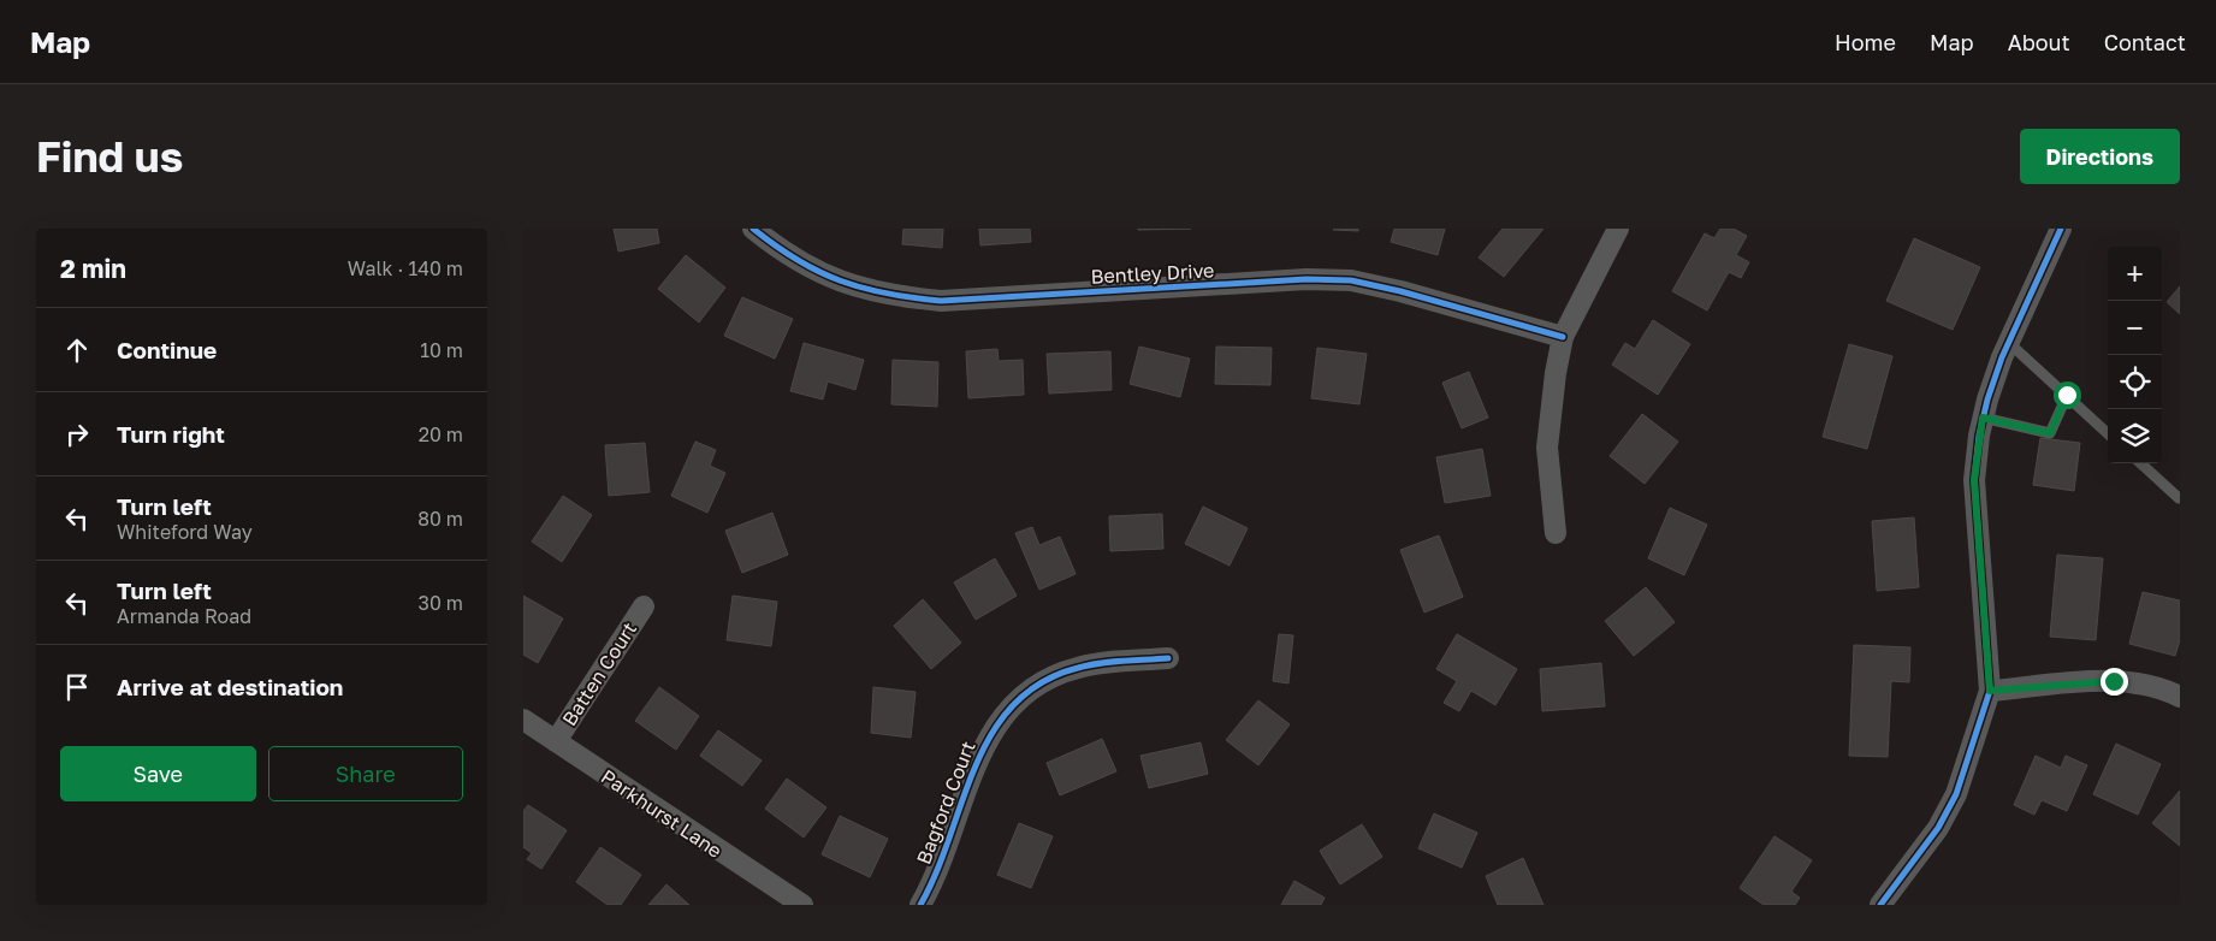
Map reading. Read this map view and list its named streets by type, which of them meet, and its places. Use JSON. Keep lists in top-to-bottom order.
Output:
{
  "streets": {
    "street": [
      "Bentley Drive",
      "Batten Court",
      "Bagford Court",
      "Parkhurst Lane"
    ]
  },
  "crossings": [
    ["Batten Court", "Parkhurst Lane"]
  ],
  "page": {
    "header": "Map",
    "nav": [
      "Home",
      "Map",
      "About",
      "Contact"
    ],
    "buttons": [
      "Directions",
      ["Save", "Share"]
    ],
    "title": "Find us",
    "heading": ["2 min", "Walk · 140 m"],
    "map_buttons": ["+", "−"],
    "list": [
      ["Continue", "10 m"],
      ["Turn right", "20 m"],
      ["Turn left", "Whiteford Way", "80 m"],
      ["Turn left", "Armanda Road", "30 m"],
      "Arrive at destination"
    ]
  }
}
